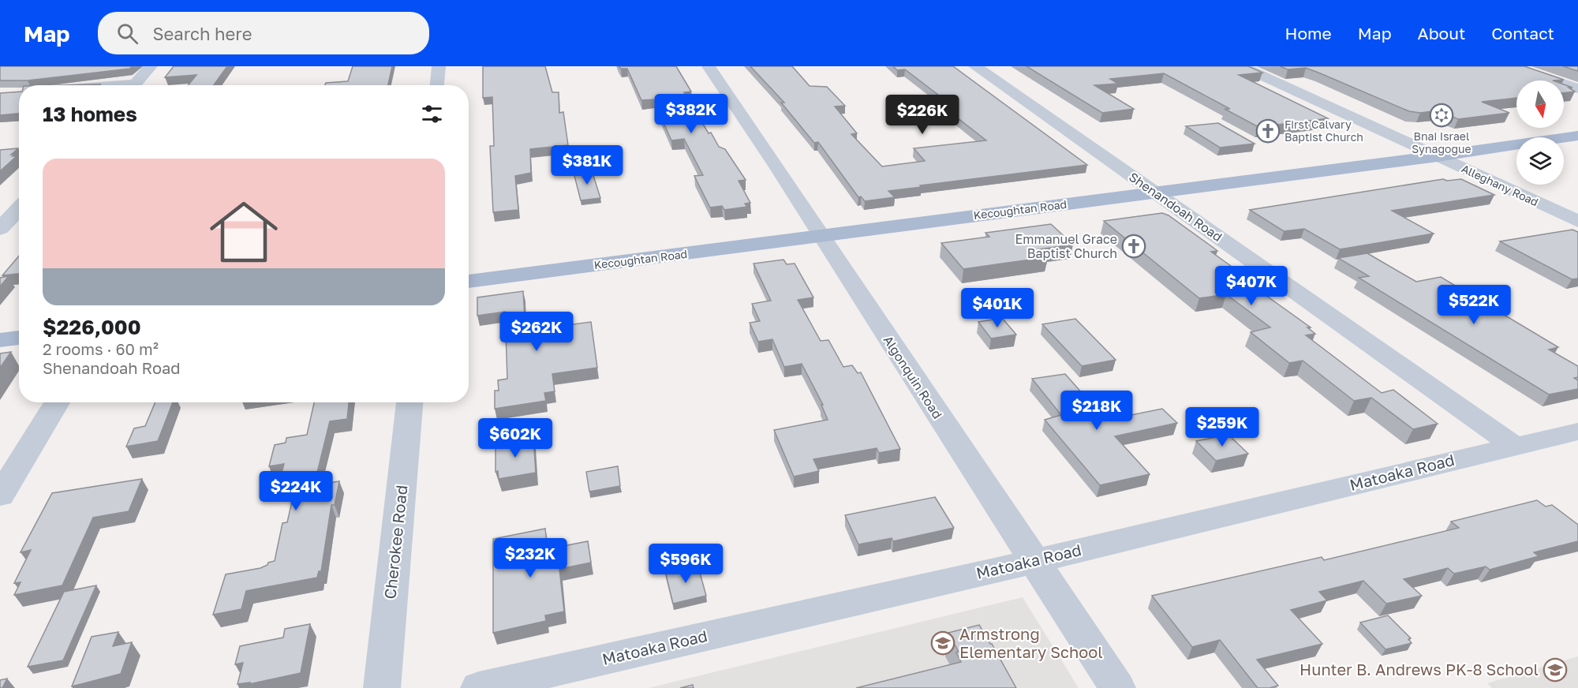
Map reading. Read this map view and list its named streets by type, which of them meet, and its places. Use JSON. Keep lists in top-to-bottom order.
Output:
{
  "streets": {
    "main road": ["Kecoughtan Road"],
    "street": [
      "Alleghany Road",
      "Shenandoah Road",
      "Algonquin Road",
      "Matoaka Road",
      "Cherokee Road"
    ]
  },
  "crossings": [
    ["Alleghany Road", "Kecoughtan Road"],
    ["Shenandoah Road", "Kecoughtan Road"],
    ["Shenandoah Road", "Matoaka Road"],
    ["Kecoughtan Road", "Algonquin Road"],
    ["Algonquin Road", "Matoaka Road"]
  ],
  "places": {
    "synagogue": ["Bnai Israel Synagogue"],
    "church": ["First Calvary Baptist Church", "Emmanuel Grace Baptist Church"],
    "school or university": ["Armstrong Elementary School", "Hunter B. Andrews PK-8 School"]
  },
  "north": "bottom",
  "page": {
    "header": "Map",
    "search": "Search here",
    "nav": [
      "Home",
      "Map",
      "About",
      "Contact"
    ],
    "heading": "13 homes",
    "price": [
      "$382K",
      "$226K",
      "$381K",
      "$407K",
      "$522K",
      "$401K",
      "$262K",
      "$218K",
      "$259K",
      "$602K",
      "$224K",
      "$232K",
      "$596K"
    ],
    "list": [
      {
        "name": "$226,000",
        "note": "2 rooms · 60 m² · Shenandoah Road"
      }
    ]
  }
}
